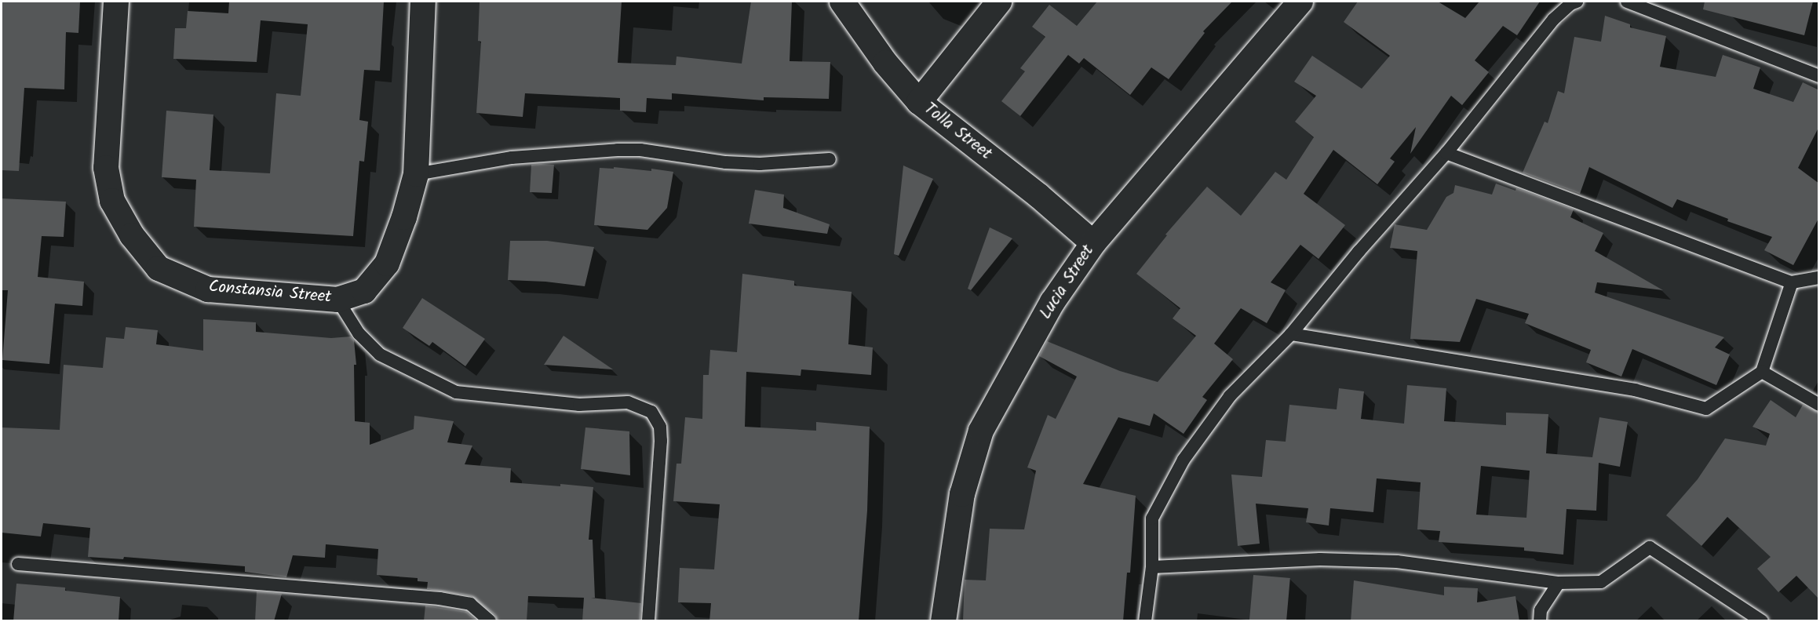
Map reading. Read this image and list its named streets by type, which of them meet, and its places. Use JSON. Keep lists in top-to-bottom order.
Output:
{
  "streets": {
    "street": ["Tolla Street", "Lucia Street", "Constansia Street"]
  },
  "crossings": [
    ["Tolla Street", "Lucia Street"]
  ]
}
